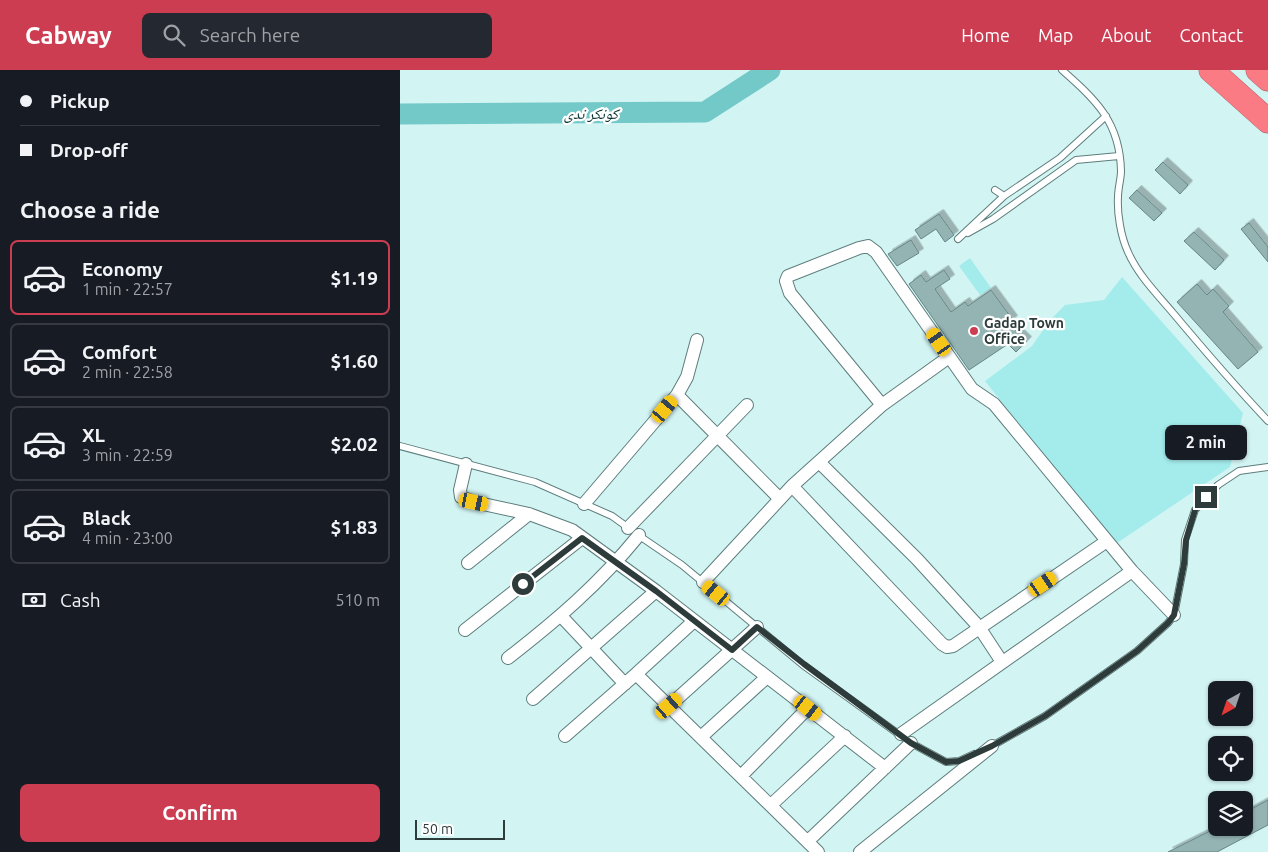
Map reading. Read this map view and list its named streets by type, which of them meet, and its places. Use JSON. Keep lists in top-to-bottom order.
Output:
{
  "water": ["کونکر ندی"],
  "places": ["Gadap Town Office"],
  "scale_bar": "50 m",
  "north": "bottom left",
  "page": {
    "header": "Cabway",
    "search": "Search here",
    "nav": [
      "Home",
      "Map",
      "About",
      "Contact"
    ],
    "banner": ["Pickup", "Drop-off"],
    "heading": "Choose a ride",
    "list": [
      {
        "name": "Economy",
        "note": "1 min · 22:57",
        "value": "$1.19"
      },
      {
        "name": "Comfort",
        "note": "2 min · 22:58",
        "value": "$1.60"
      },
      {
        "name": "XL",
        "note": "3 min · 22:59",
        "value": "$2.02"
      },
      {
        "name": "Black",
        "note": "4 min · 23:00",
        "value": "$1.83"
      }
    ],
    "bubble": "2 min",
    "pay": ["Cash", "510 m"],
    "buttons": "Confirm",
    "scale": "50 m"
  }
}
